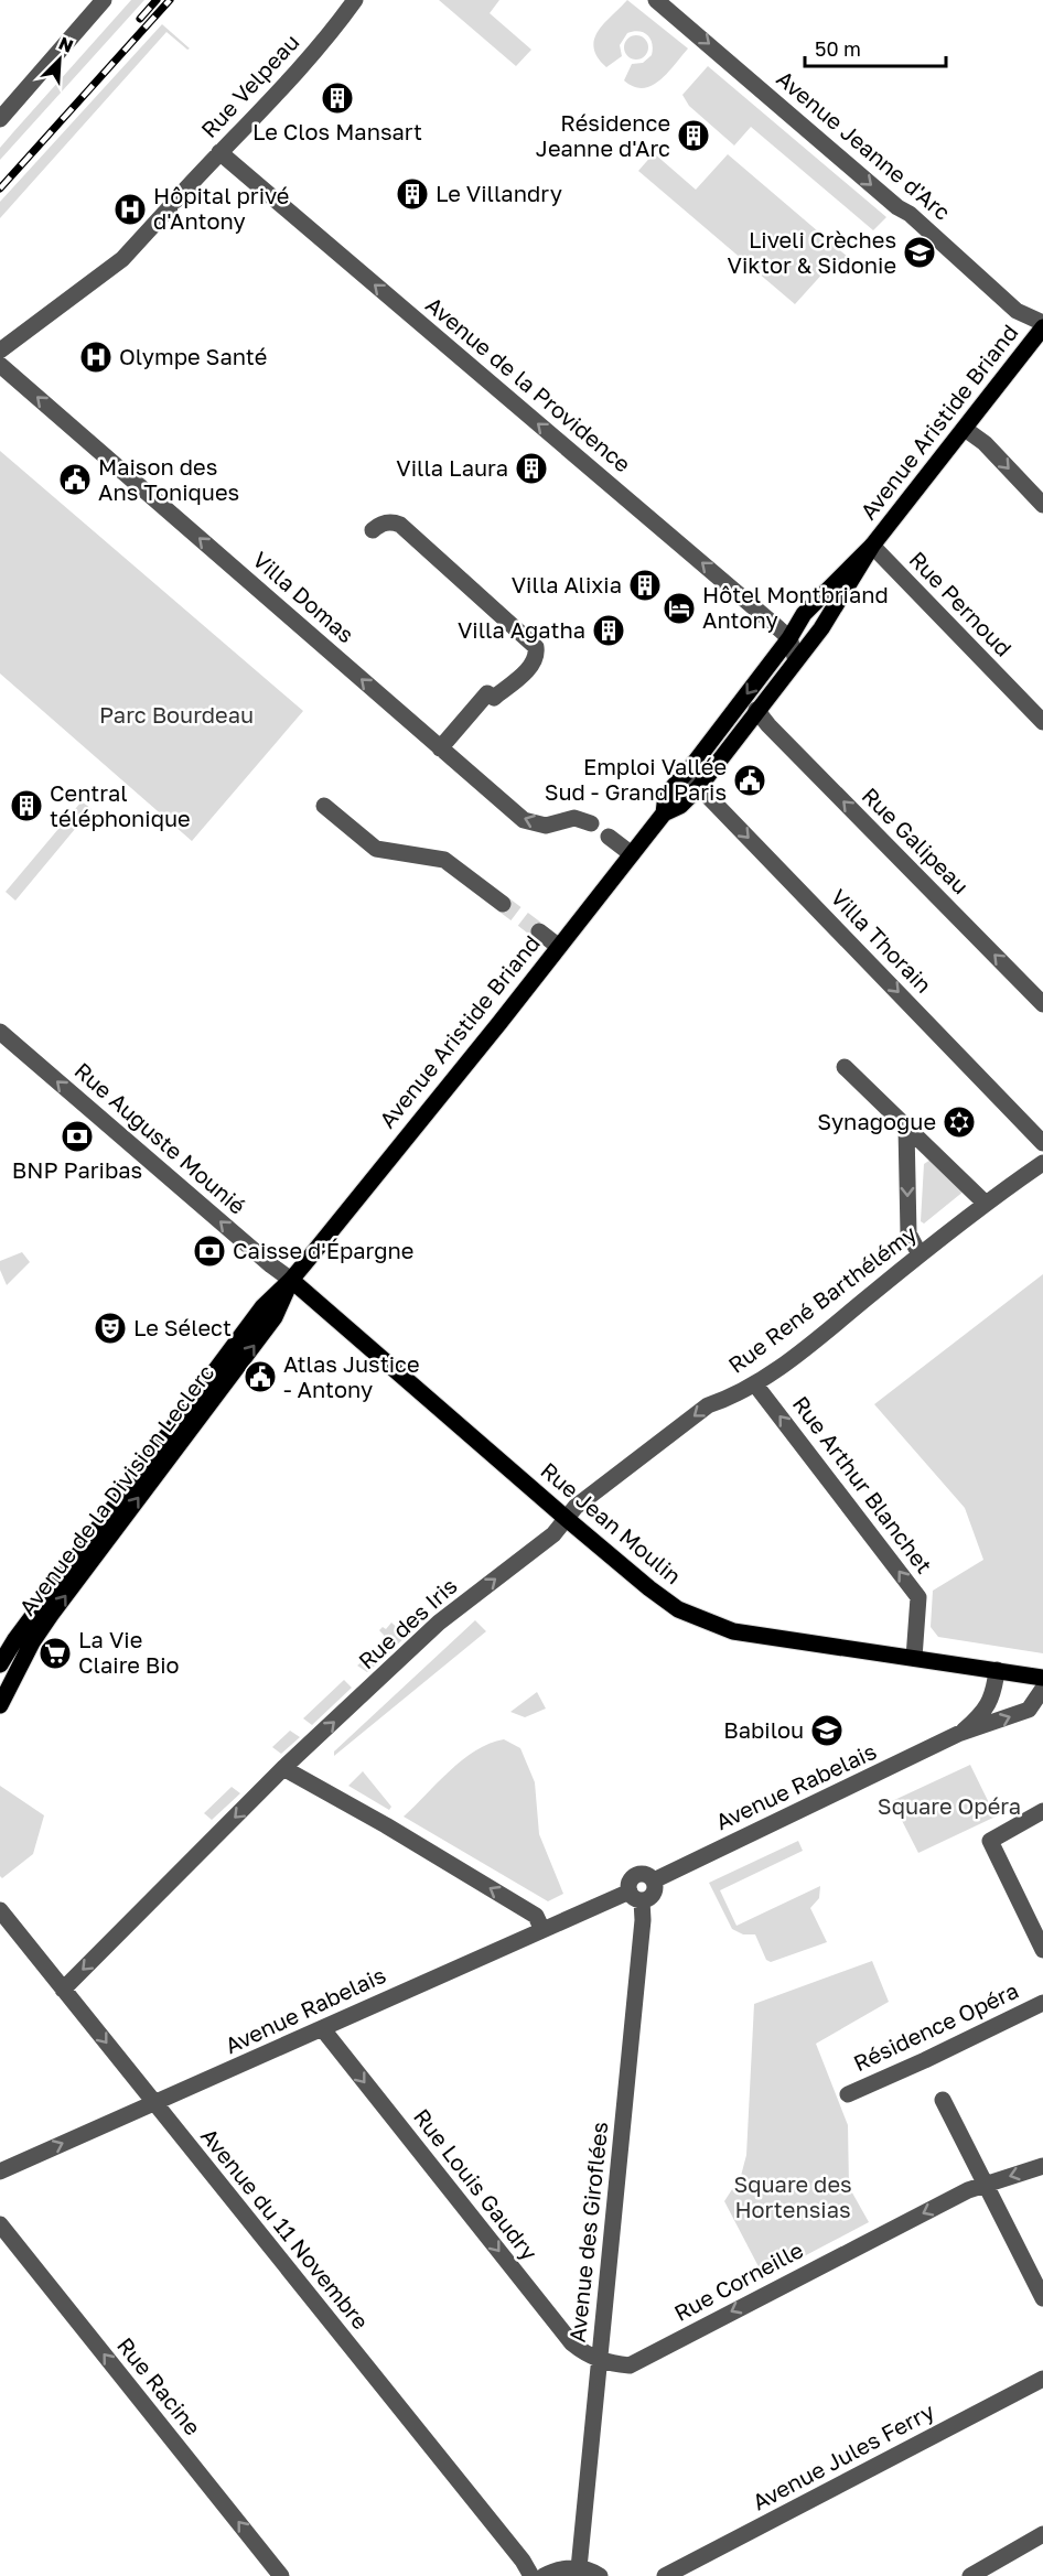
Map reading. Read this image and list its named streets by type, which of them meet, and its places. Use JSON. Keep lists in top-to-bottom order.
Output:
{
  "streets": {
    "main road": ["Avenue Aristide Briand", "Avenue de la Division Leclerc", "Rue Jean Moulin"],
    "street": [
      "Rue Velpeau",
      "Avenue Jeanne d'Arc",
      "Avenue de la Providence",
      "Villa Domas",
      "Rue Pernoud",
      "Rue Galipeau",
      "Villa Thorain",
      "Rue Auguste Mounié",
      "Rue René Barthélémy",
      "Rue Arthur Blanchet",
      "Rue des Iris",
      "Avenue Rabelais",
      "Résidence Opéra",
      "Rue Louis Gaudry",
      "Avenue du 11 Novembre",
      "Avenue des Giroflées",
      "Rue Corneille",
      "Rue Racine",
      "Avenue Jules Ferry"
    ]
  },
  "crossings": [
    ["Rue Velpeau", "Avenue de la Providence"],
    ["Avenue Jeanne d'Arc", "Avenue Aristide Briand"],
    ["Avenue de la Providence", "Avenue Aristide Briand"],
    ["Avenue Aristide Briand", "Rue Pernoud"],
    ["Avenue Aristide Briand", "Rue Galipeau"],
    ["Avenue Aristide Briand", "Villa Thorain"],
    ["Avenue Aristide Briand", "Rue Auguste Mounié"],
    ["Avenue Aristide Briand", "Avenue de la Division Leclerc"],
    ["Avenue Aristide Briand", "Rue Jean Moulin"],
    ["Rue Auguste Mounié", "Avenue de la Division Leclerc"],
    ["Rue Auguste Mounié", "Rue Jean Moulin"],
    ["Rue René Barthélémy", "Rue Arthur Blanchet"],
    ["Rue René Barthélémy", "Rue Jean Moulin"],
    ["Rue René Barthélémy", "Rue des Iris"],
    ["Rue Arthur Blanchet", "Rue Jean Moulin"],
    ["Avenue de la Division Leclerc", "Rue Jean Moulin"],
    ["Rue Jean Moulin", "Rue des Iris"],
    ["Rue Jean Moulin", "Avenue Rabelais"],
    ["Rue des Iris", "Avenue du 11 Novembre"],
    ["Avenue Rabelais", "Rue Louis Gaudry"],
    ["Avenue Rabelais", "Avenue du 11 Novembre"],
    ["Avenue Rabelais", "Avenue des Giroflées"],
    ["Rue Louis Gaudry", "Avenue des Giroflées"],
    ["Rue Louis Gaudry", "Rue Corneille"],
    ["Avenue des Giroflées", "Rue Corneille"]
  ],
  "one_way": [
    "Avenue Jeanne d'Arc",
    "Avenue de la Providence",
    "Villa Domas",
    "Rue Galipeau",
    "Rue Auguste Mounié",
    "Rue René Barthélémy",
    "Rue Arthur Blanchet",
    "Rue Louis Gaudry",
    "Rue Corneille",
    "Rue Racine"
  ],
  "parks": ["Parc Bourdeau", "Square Opéra", "Square des Hortensias"],
  "places": {
    "building": [
      "Le Clos Mansart",
      "Résidence Jeanne d'Arc",
      "Le Villandry",
      "Villa Laura",
      "Villa Alixia",
      "Villa Agatha",
      "Central téléphonique"
    ],
    "hospital": ["Hôpital privé d'Antony", "Olympe Santé"],
    "school or university": ["Liveli Crèches Viktor & Sidonie", "Babilou"],
    "public building": ["Maison des Ans Toniques", "Emploi Vallée Sud - Grand Paris", "Atlas Justice - Antony"],
    "hotel": ["Hôtel Montbriand Antony"],
    "synagogue": ["Synagogue"],
    "bank": ["BNP Paribas", "Caisse d'Épargne"],
    "theatre": ["Le Sélect"],
    "supermarket": ["La Vie Claire Bio"]
  },
  "scale_bar": "50 m",
  "north": "top right"
}
